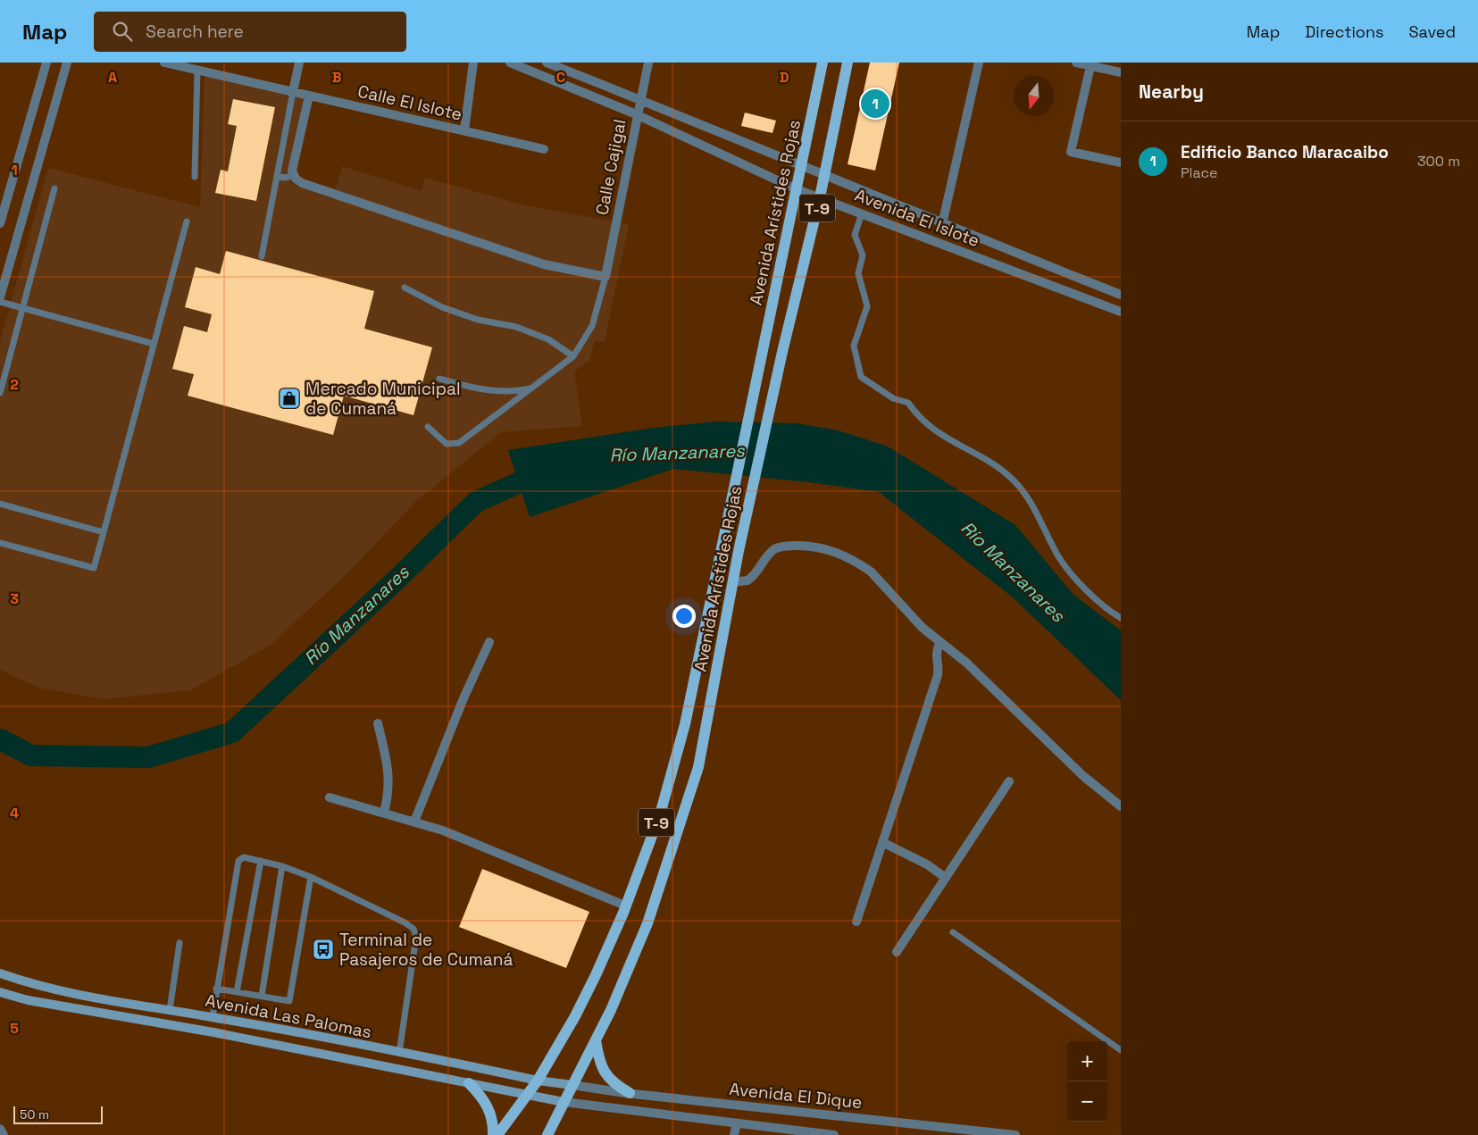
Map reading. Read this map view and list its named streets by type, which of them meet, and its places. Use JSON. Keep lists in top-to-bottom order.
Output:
{
  "streets": {
    "main road": ["T-9", "Avenida Arístides Rojas", "Avenida Las Palomas"],
    "street": [
      "Calle El Islote",
      "Calle Cajigal",
      "Avenida El Islote",
      "Avenida El Dique"
    ]
  },
  "crossings": [
    ["Calle Cajigal", "Avenida El Islote"],
    ["T-9", "Avenida Arístides Rojas"],
    ["T-9", "Avenida Las Palomas"],
    ["T-9", "Avenida El Dique"],
    ["Avenida Arístides Rojas", "Avenida El Islote"],
    ["Avenida Arístides Rojas", "Avenida Las Palomas"],
    ["Avenida Arístides Rojas", "Avenida El Dique"],
    ["Avenida Las Palomas", "Avenida El Dique"]
  ],
  "water": ["Río Manzanares"],
  "places": {
    "shop": ["Mercado Municipal de Cumaná"],
    "bus stop": ["Terminal de Pasajeros de Cumaná"]
  },
  "scale_bar": "50 m",
  "north": "bottom",
  "page": {
    "header": "Map",
    "search": "Search here",
    "nav": ["Map", "Directions", "Saved"],
    "heading": "Nearby",
    "pins": "1",
    "list": [
      {
        "mark": "1",
        "name": "Edificio Banco Maracaibo",
        "note": "Place",
        "value": "300 m"
      }
    ],
    "map_buttons": ["+", "−"],
    "scale": "50 m"
  },
  "grid": {
    "columns": [
      "A",
      "B",
      "C",
      "D"
    ],
    "rows": [
      "1",
      "2",
      "3",
      "4",
      "5"
    ]
  }
}
